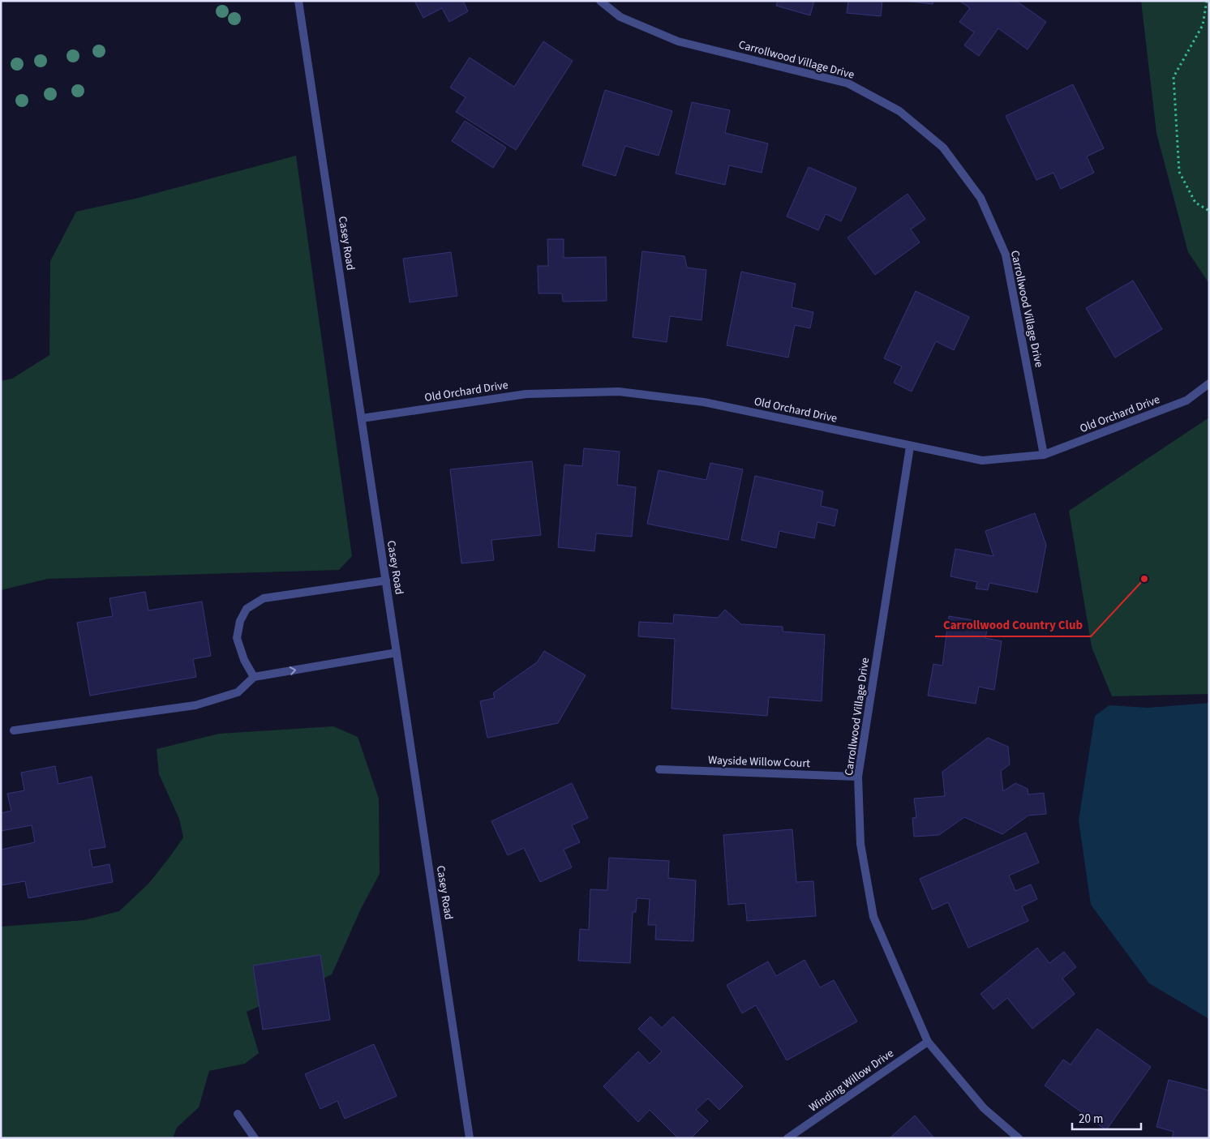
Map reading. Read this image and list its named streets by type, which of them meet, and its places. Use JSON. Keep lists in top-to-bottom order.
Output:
{
  "streets": {
    "street": [
      "Carrollwood Village Drive",
      "Casey Road",
      "Old Orchard Drive",
      "Wayside Willow Court",
      "Winding Willow Drive"
    ]
  },
  "crossings": [
    ["Carrollwood Village Drive", "Old Orchard Drive"],
    ["Carrollwood Village Drive", "Wayside Willow Court"],
    ["Carrollwood Village Drive", "Winding Willow Drive"],
    ["Casey Road", "Old Orchard Drive"]
  ],
  "places": ["Carrollwood Country Club"],
  "scale_bar": "20 m"
}
